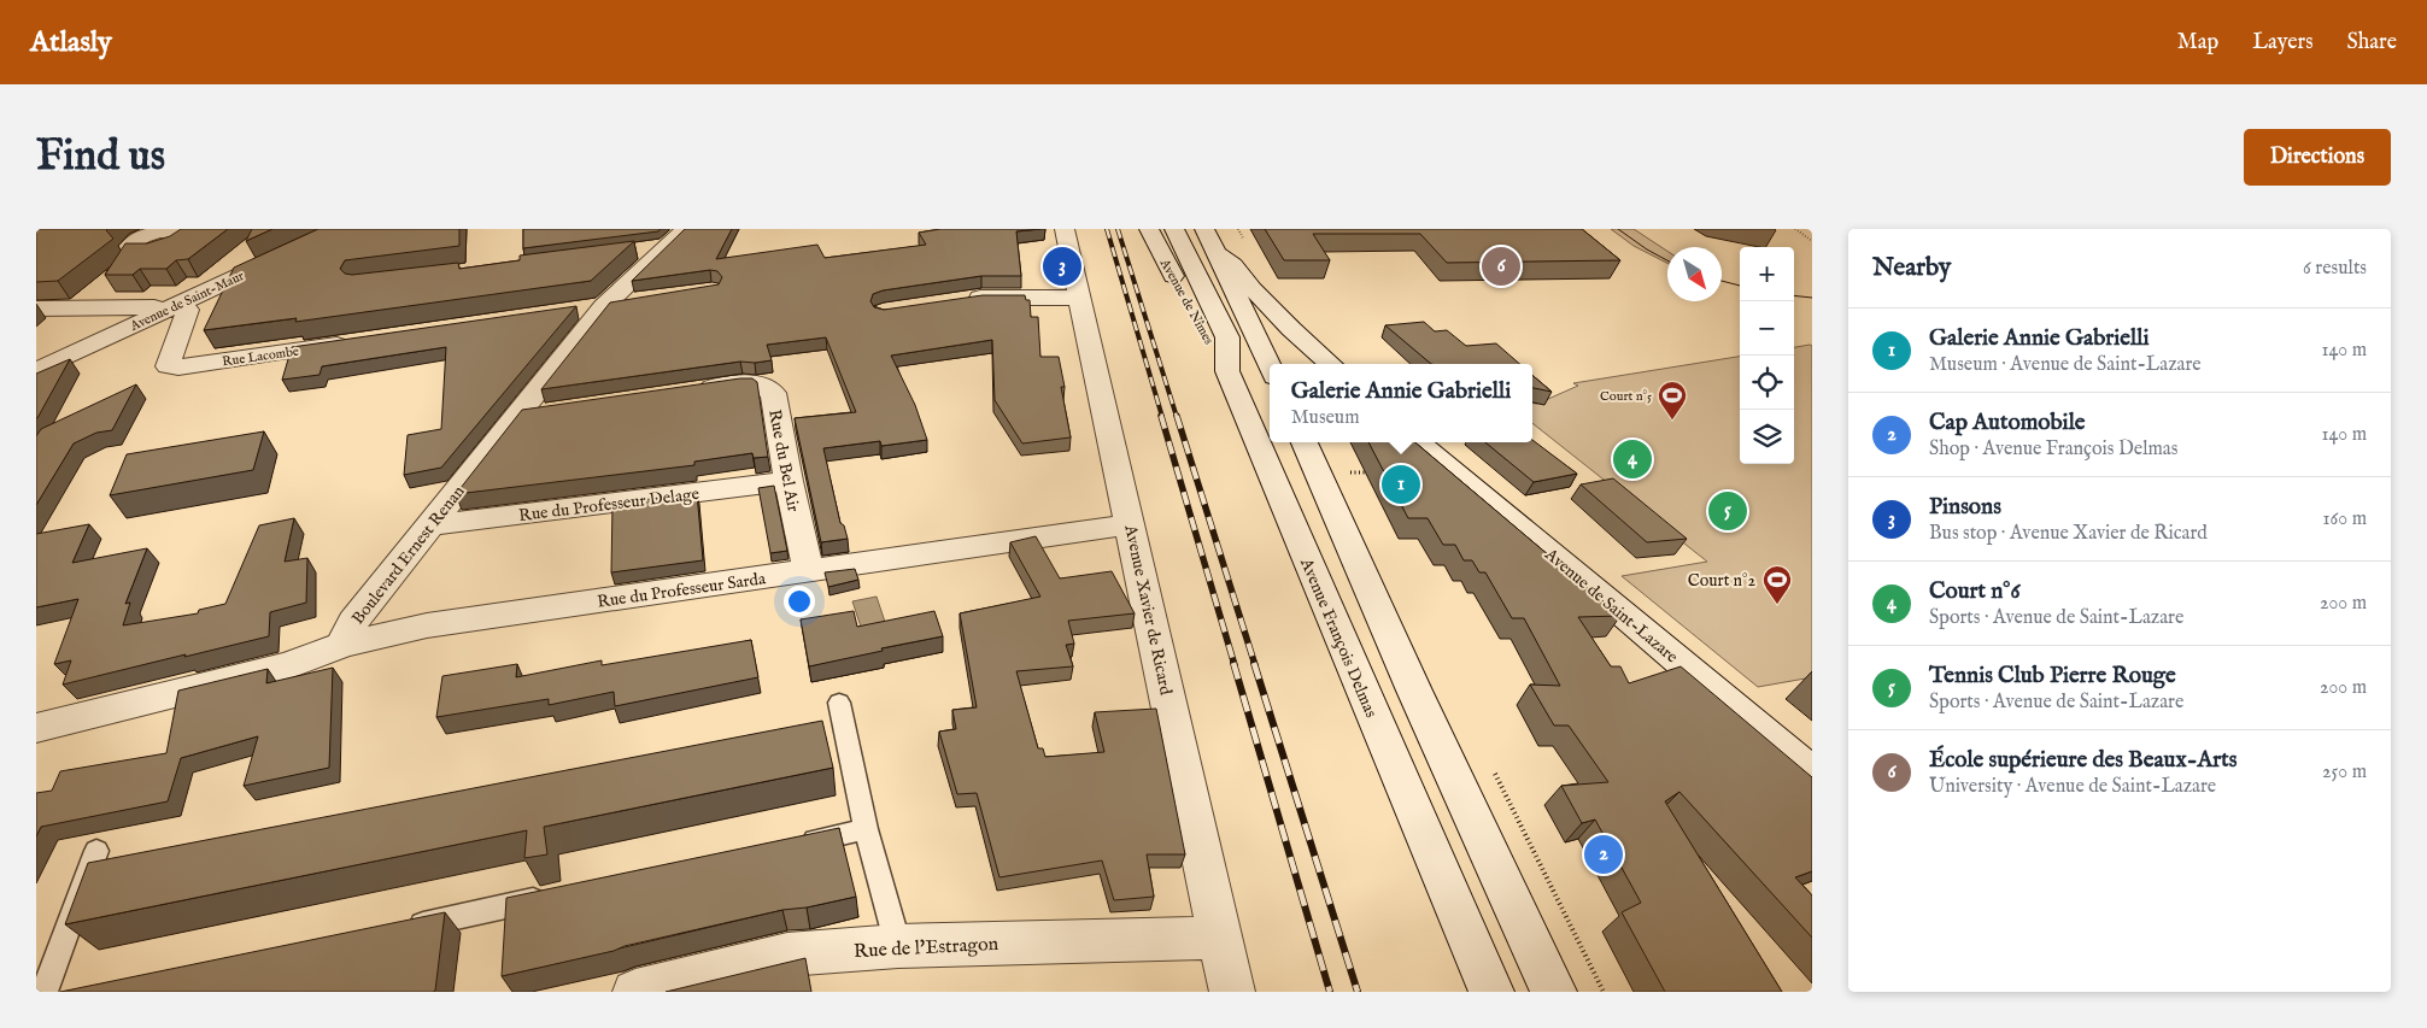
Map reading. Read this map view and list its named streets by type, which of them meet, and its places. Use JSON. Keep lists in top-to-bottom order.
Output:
{
  "streets": {
    "street": [
      "Avenue de Saint-Maur",
      "Avenue de Nîmes",
      "Rue Lacombe",
      "Rue du Bel Air",
      "Rue du Professeur Delage",
      "Boulevard Ernest Renan",
      "Rue du Professeur Sarda",
      "Avenue de Saint-Lazare",
      "Avenue Xavier de Ricard",
      "Avenue François Delmas",
      "Rue de l'Estragon"
    ]
  },
  "crossings": [
    ["Avenue de Saint-Maur", "Rue Lacombe"],
    ["Avenue de Nîmes", "Avenue François Delmas"],
    ["Rue du Bel Air", "Rue du Professeur Delage"],
    ["Rue du Bel Air", "Rue du Professeur Sarda"],
    ["Rue du Professeur Delage", "Boulevard Ernest Renan"],
    ["Boulevard Ernest Renan", "Rue du Professeur Sarda"],
    ["Rue du Professeur Sarda", "Avenue Xavier de Ricard"],
    ["Avenue Xavier de Ricard", "Rue de l'Estragon"]
  ],
  "places": {
    "sports": ["Court n°5", "Court n°2"]
  },
  "north": "bottom right",
  "page": {
    "header": "Atlasly",
    "nav": ["Map", "Layers", "Share"],
    "buttons": "Directions",
    "title": "Find us",
    "heading": ["Nearby", "6 results"],
    "pins": [
      "3",
      "6",
      "4",
      "1",
      "5",
      "2"
    ],
    "map_buttons": ["+", "−"],
    "list": [
      {
        "mark": "1",
        "name": "Galerie Annie Gabrielli",
        "note": "Museum · Avenue de Saint-Lazare",
        "value": "140 m"
      },
      {
        "mark": "2",
        "name": "Cap Automobile",
        "note": "Shop · Avenue François Delmas",
        "value": "140 m"
      },
      {
        "mark": "3",
        "name": "Pinsons",
        "note": "Bus stop · Avenue Xavier de Ricard",
        "value": "160 m"
      },
      {
        "mark": "4",
        "name": "Court n°6",
        "note": "Sports · Avenue de Saint-Lazare",
        "value": "200 m"
      },
      {
        "mark": "5",
        "name": "Tennis Club Pierre Rouge",
        "note": "Sports · Avenue de Saint-Lazare",
        "value": "200 m"
      },
      {
        "mark": "6",
        "name": "École supérieure des Beaux-Arts",
        "note": "University · Avenue de Saint-Lazare",
        "value": "250 m"
      }
    ],
    "popup": ["Galerie Annie Gabrielli", "Museum"]
  }
}
